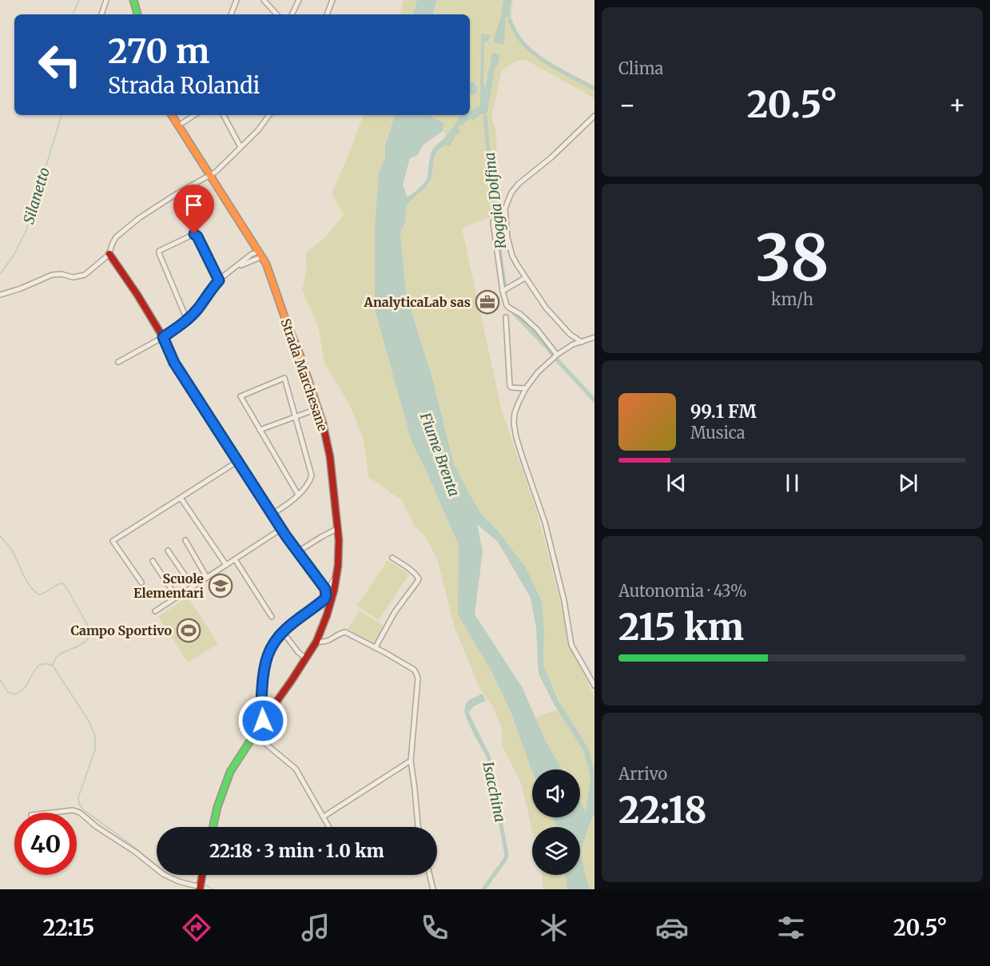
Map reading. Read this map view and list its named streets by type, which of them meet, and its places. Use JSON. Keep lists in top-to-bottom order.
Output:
{
  "streets": {
    "main road": ["Strada Marchesane"]
  },
  "water": [
    "Silanetto",
    "Roggia Dolfina",
    "Fiume Brenta",
    "Isacchina"
  ],
  "places": {
    "office": ["AnalyticaLab sas"],
    "school or university": ["Scuole Elementari"],
    "sports": ["Campo Sportivo"]
  },
  "page": {
    "tile": [
      "Clima",
      ["38", "km/h"],
      ["Autonomia · 43%", "215 km"],
      ["Arrivo", "22:18"]
    ],
    "turn": ["270 m", "Strada Rolandi"],
    "heat": ["−", "20.5°", "+"],
    "song": ["99.1 FM", "Musica"],
    "limit": "40",
    "trip": "22:18 · 3 min · 1.0 km",
    "tabs": ["22:15", "20.5°"]
  }
}
